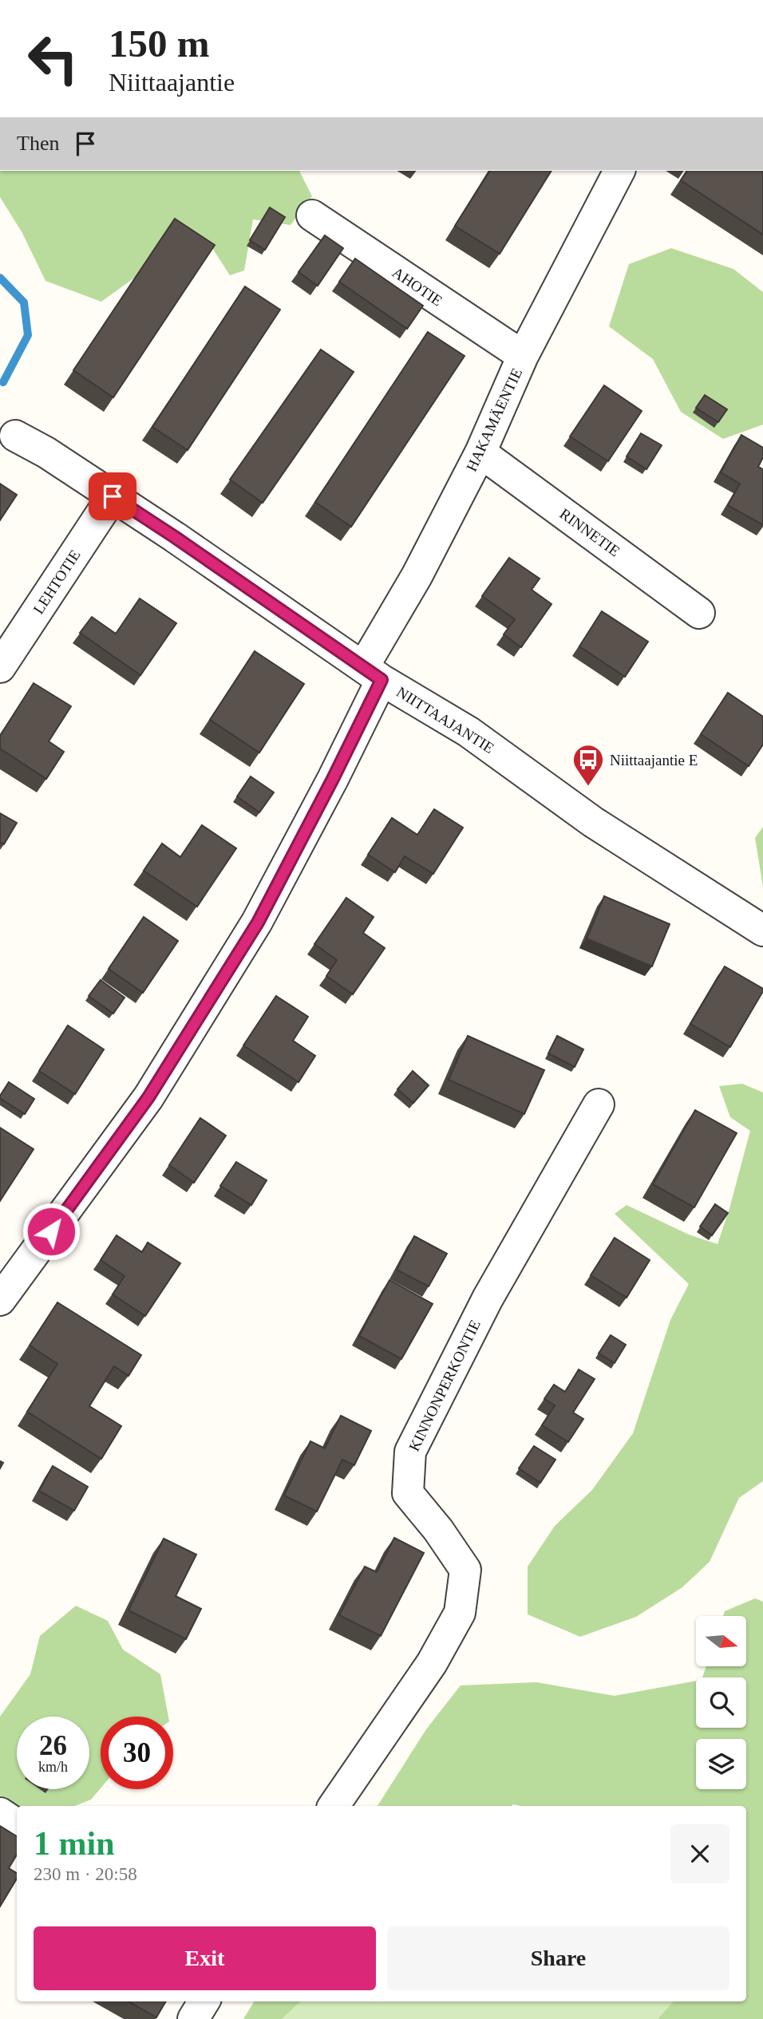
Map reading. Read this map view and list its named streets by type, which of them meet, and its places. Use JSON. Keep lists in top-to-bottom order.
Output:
{
  "streets": {
    "street": [
      "AHOTIE",
      "HAKAMÄENTIE",
      "RINNETIE",
      "LEHTOTIE",
      "NIITTAAJANTIE",
      "KINNONPERKONTIE"
    ]
  },
  "crossings": [
    ["AHOTIE", "HAKAMÄENTIE"],
    ["HAKAMÄENTIE", "RINNETIE"],
    ["HAKAMÄENTIE", "NIITTAAJANTIE"],
    ["LEHTOTIE", "NIITTAAJANTIE"]
  ],
  "places": {
    "bus stop": ["Niittaajantie E"]
  },
  "north": "right",
  "page": {
    "turn": ["150 m", "Niittaajantie"],
    "then": "Then",
    "speed": "26 km/h",
    "limit": "30",
    "heading": ["1 min", "230 m · 20:58"],
    "buttons": ["Exit", "Share"]
  }
}
